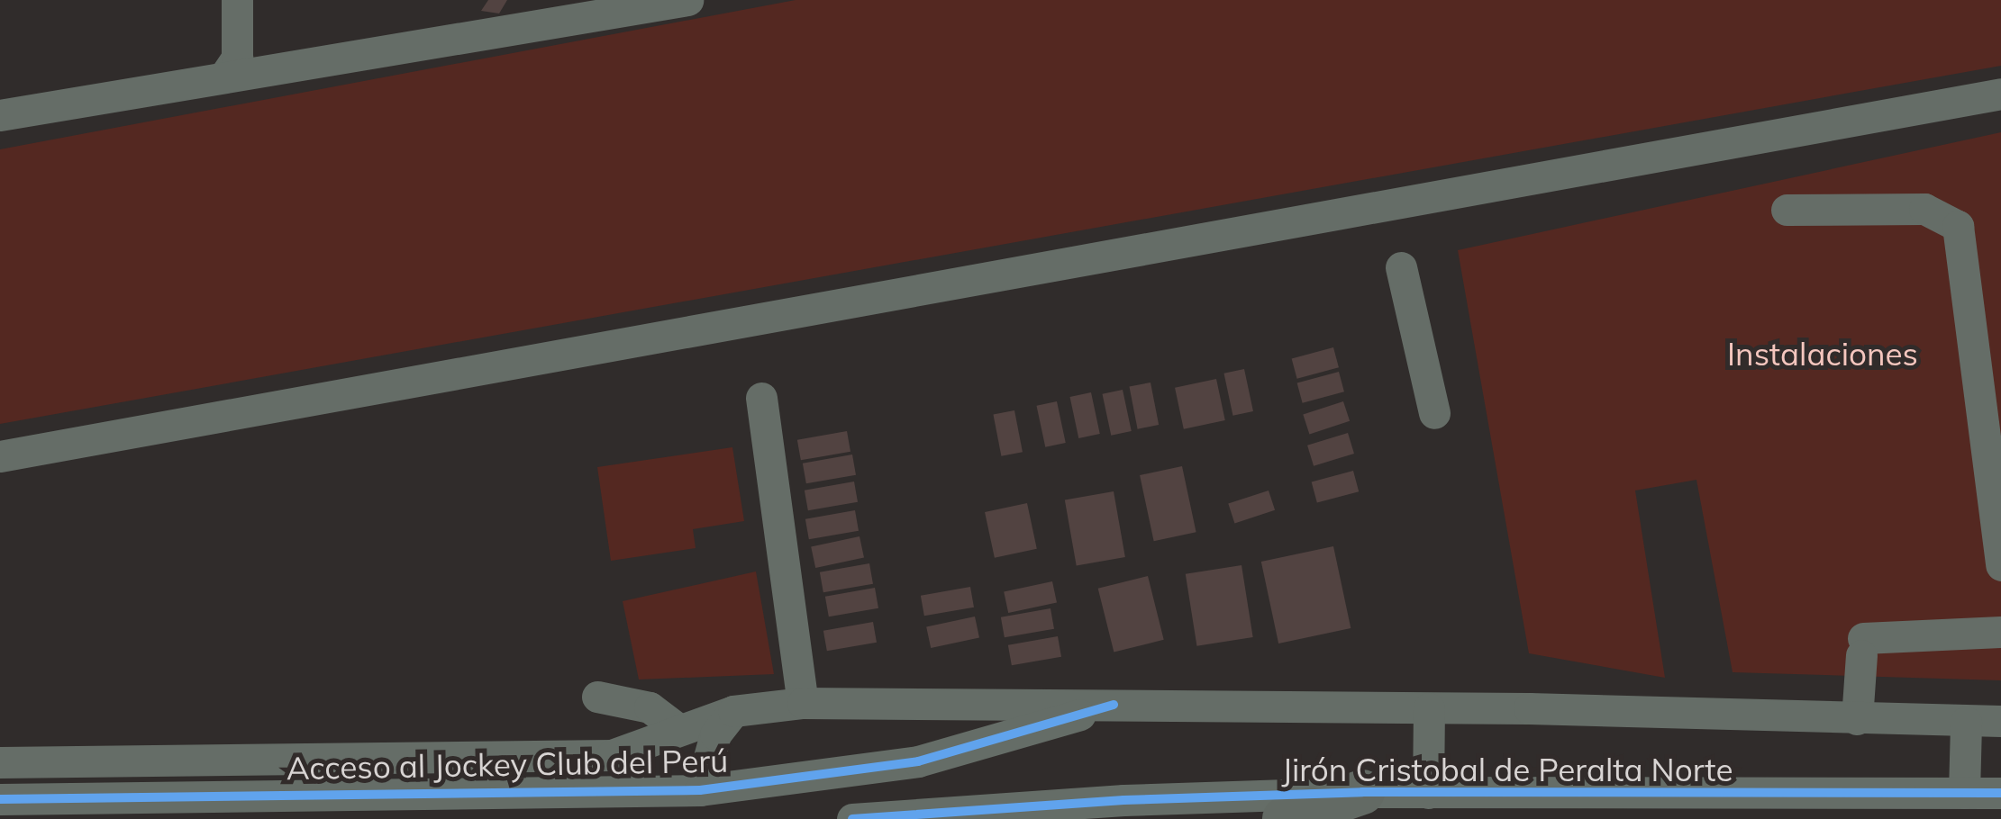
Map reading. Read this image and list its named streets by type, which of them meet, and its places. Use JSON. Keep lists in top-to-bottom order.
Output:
{
  "streets": {
    "street": ["Acceso al Jockey Club del Perú", "Jirón Cristobal de Peralta Norte"]
  },
  "parks": ["Instalaciones"]
}
